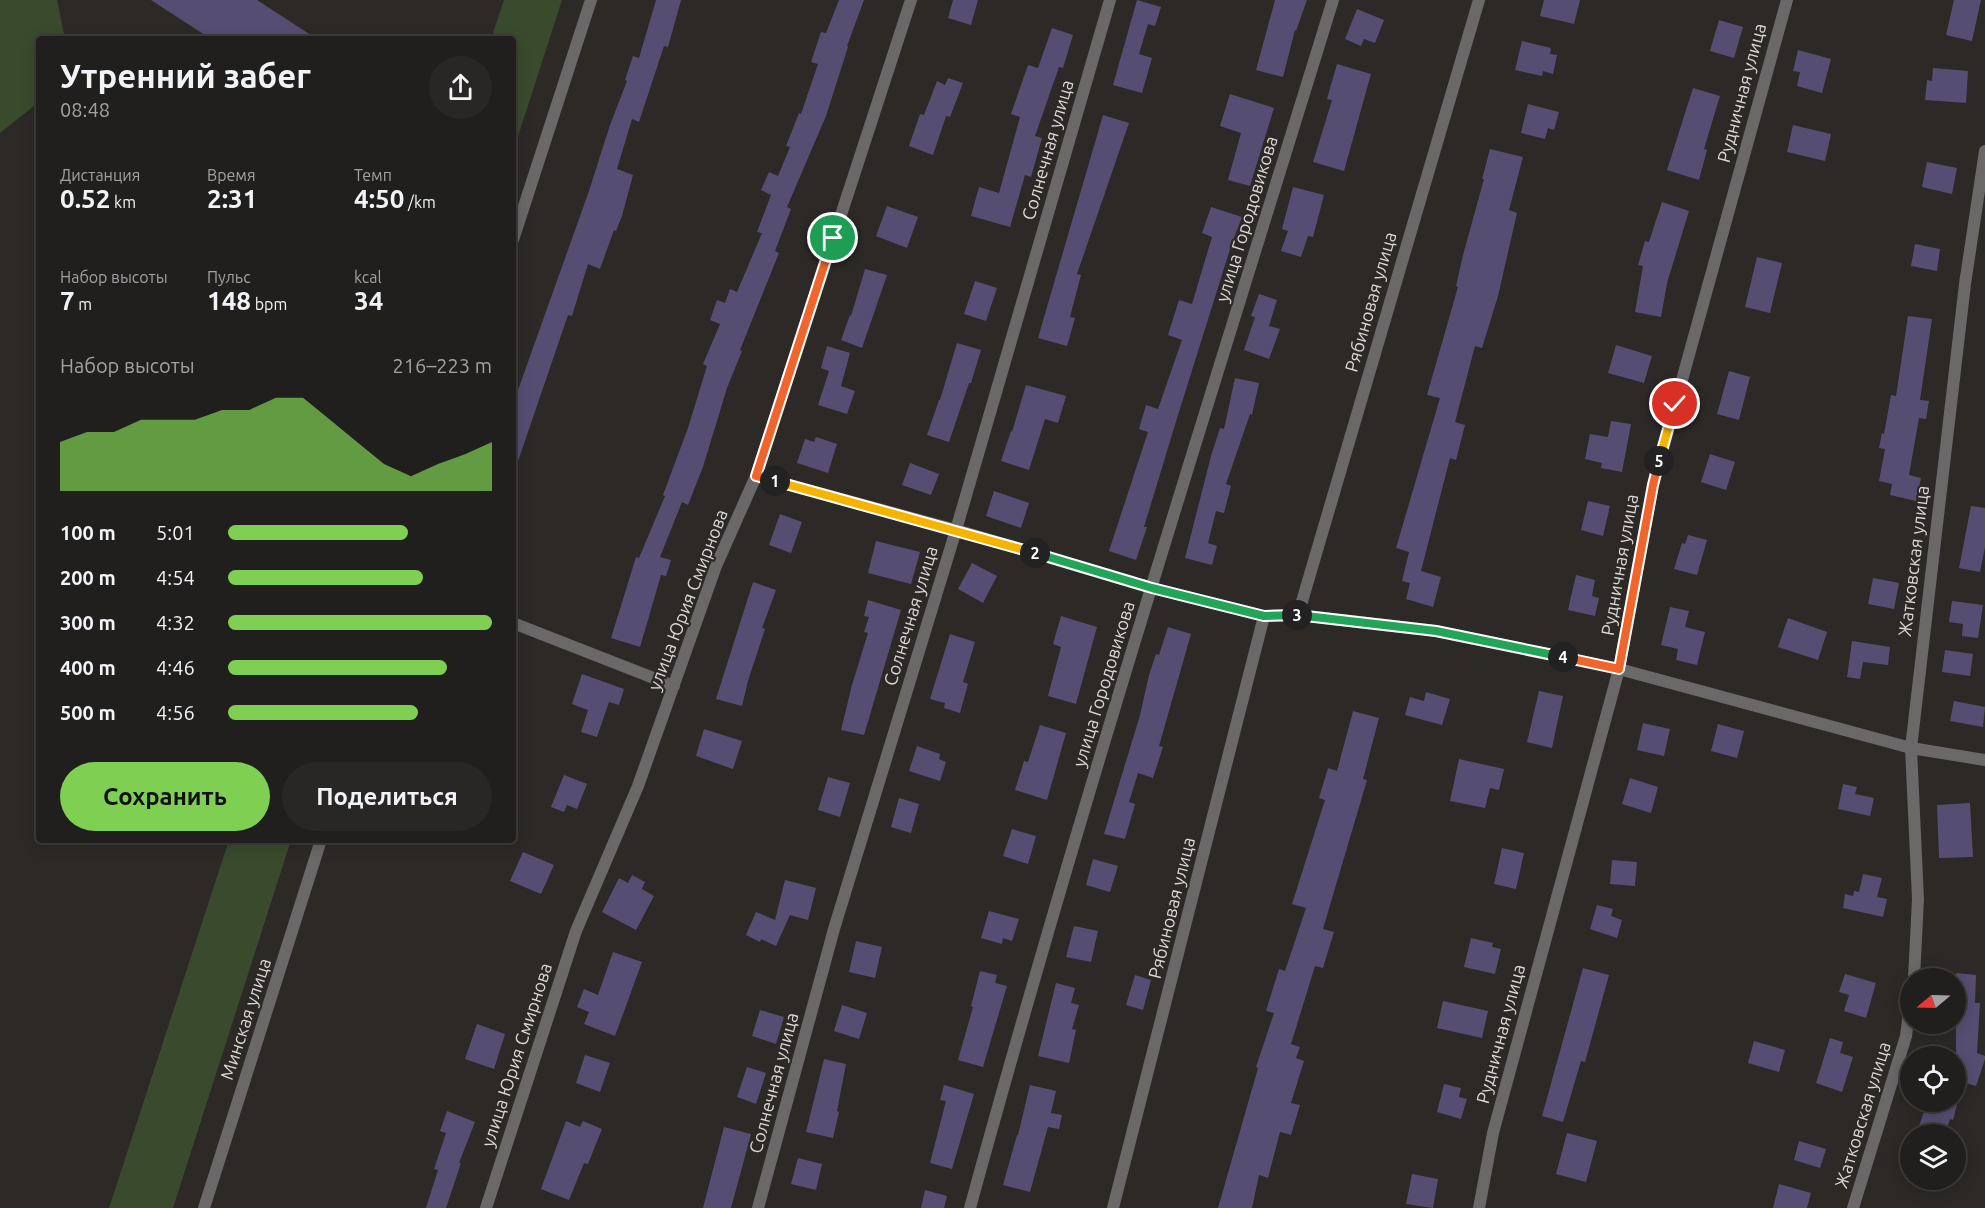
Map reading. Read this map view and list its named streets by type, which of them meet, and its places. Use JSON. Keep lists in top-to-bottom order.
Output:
{
  "streets": {
    "street": [
      "Рудничная улица",
      "Солнечная улица",
      "улица Городовикова",
      "Рябиновая улица",
      "Жатковская улица",
      "улица Юрия Смирнова",
      "Минская улица"
    ]
  },
  "north": "left",
  "page": {
    "heading": ["Утренний забег", "08:48"],
    "stats": [
      ["Дистанция", "0.52 km"],
      ["Время", "2:31"],
      ["Темп", "4:50 /km"],
      ["Набор высоты", "7 m"],
      ["Пульс", "148 bpm"],
      ["kcal", "34"]
    ],
    "chart": ["Набор высоты", "216–223 m"],
    "pins": [
      "5",
      "1",
      "2",
      "3",
      "4"
    ],
    "list": [
      {
        "name": "100 m",
        "note": "5:01"
      },
      {
        "name": "200 m",
        "note": "4:54"
      },
      {
        "name": "300 m",
        "note": "4:32"
      },
      {
        "name": "400 m",
        "note": "4:46"
      },
      {
        "name": "500 m",
        "note": "4:56"
      }
    ],
    "buttons": ["Сохранить", "Поделиться"]
  }
}
